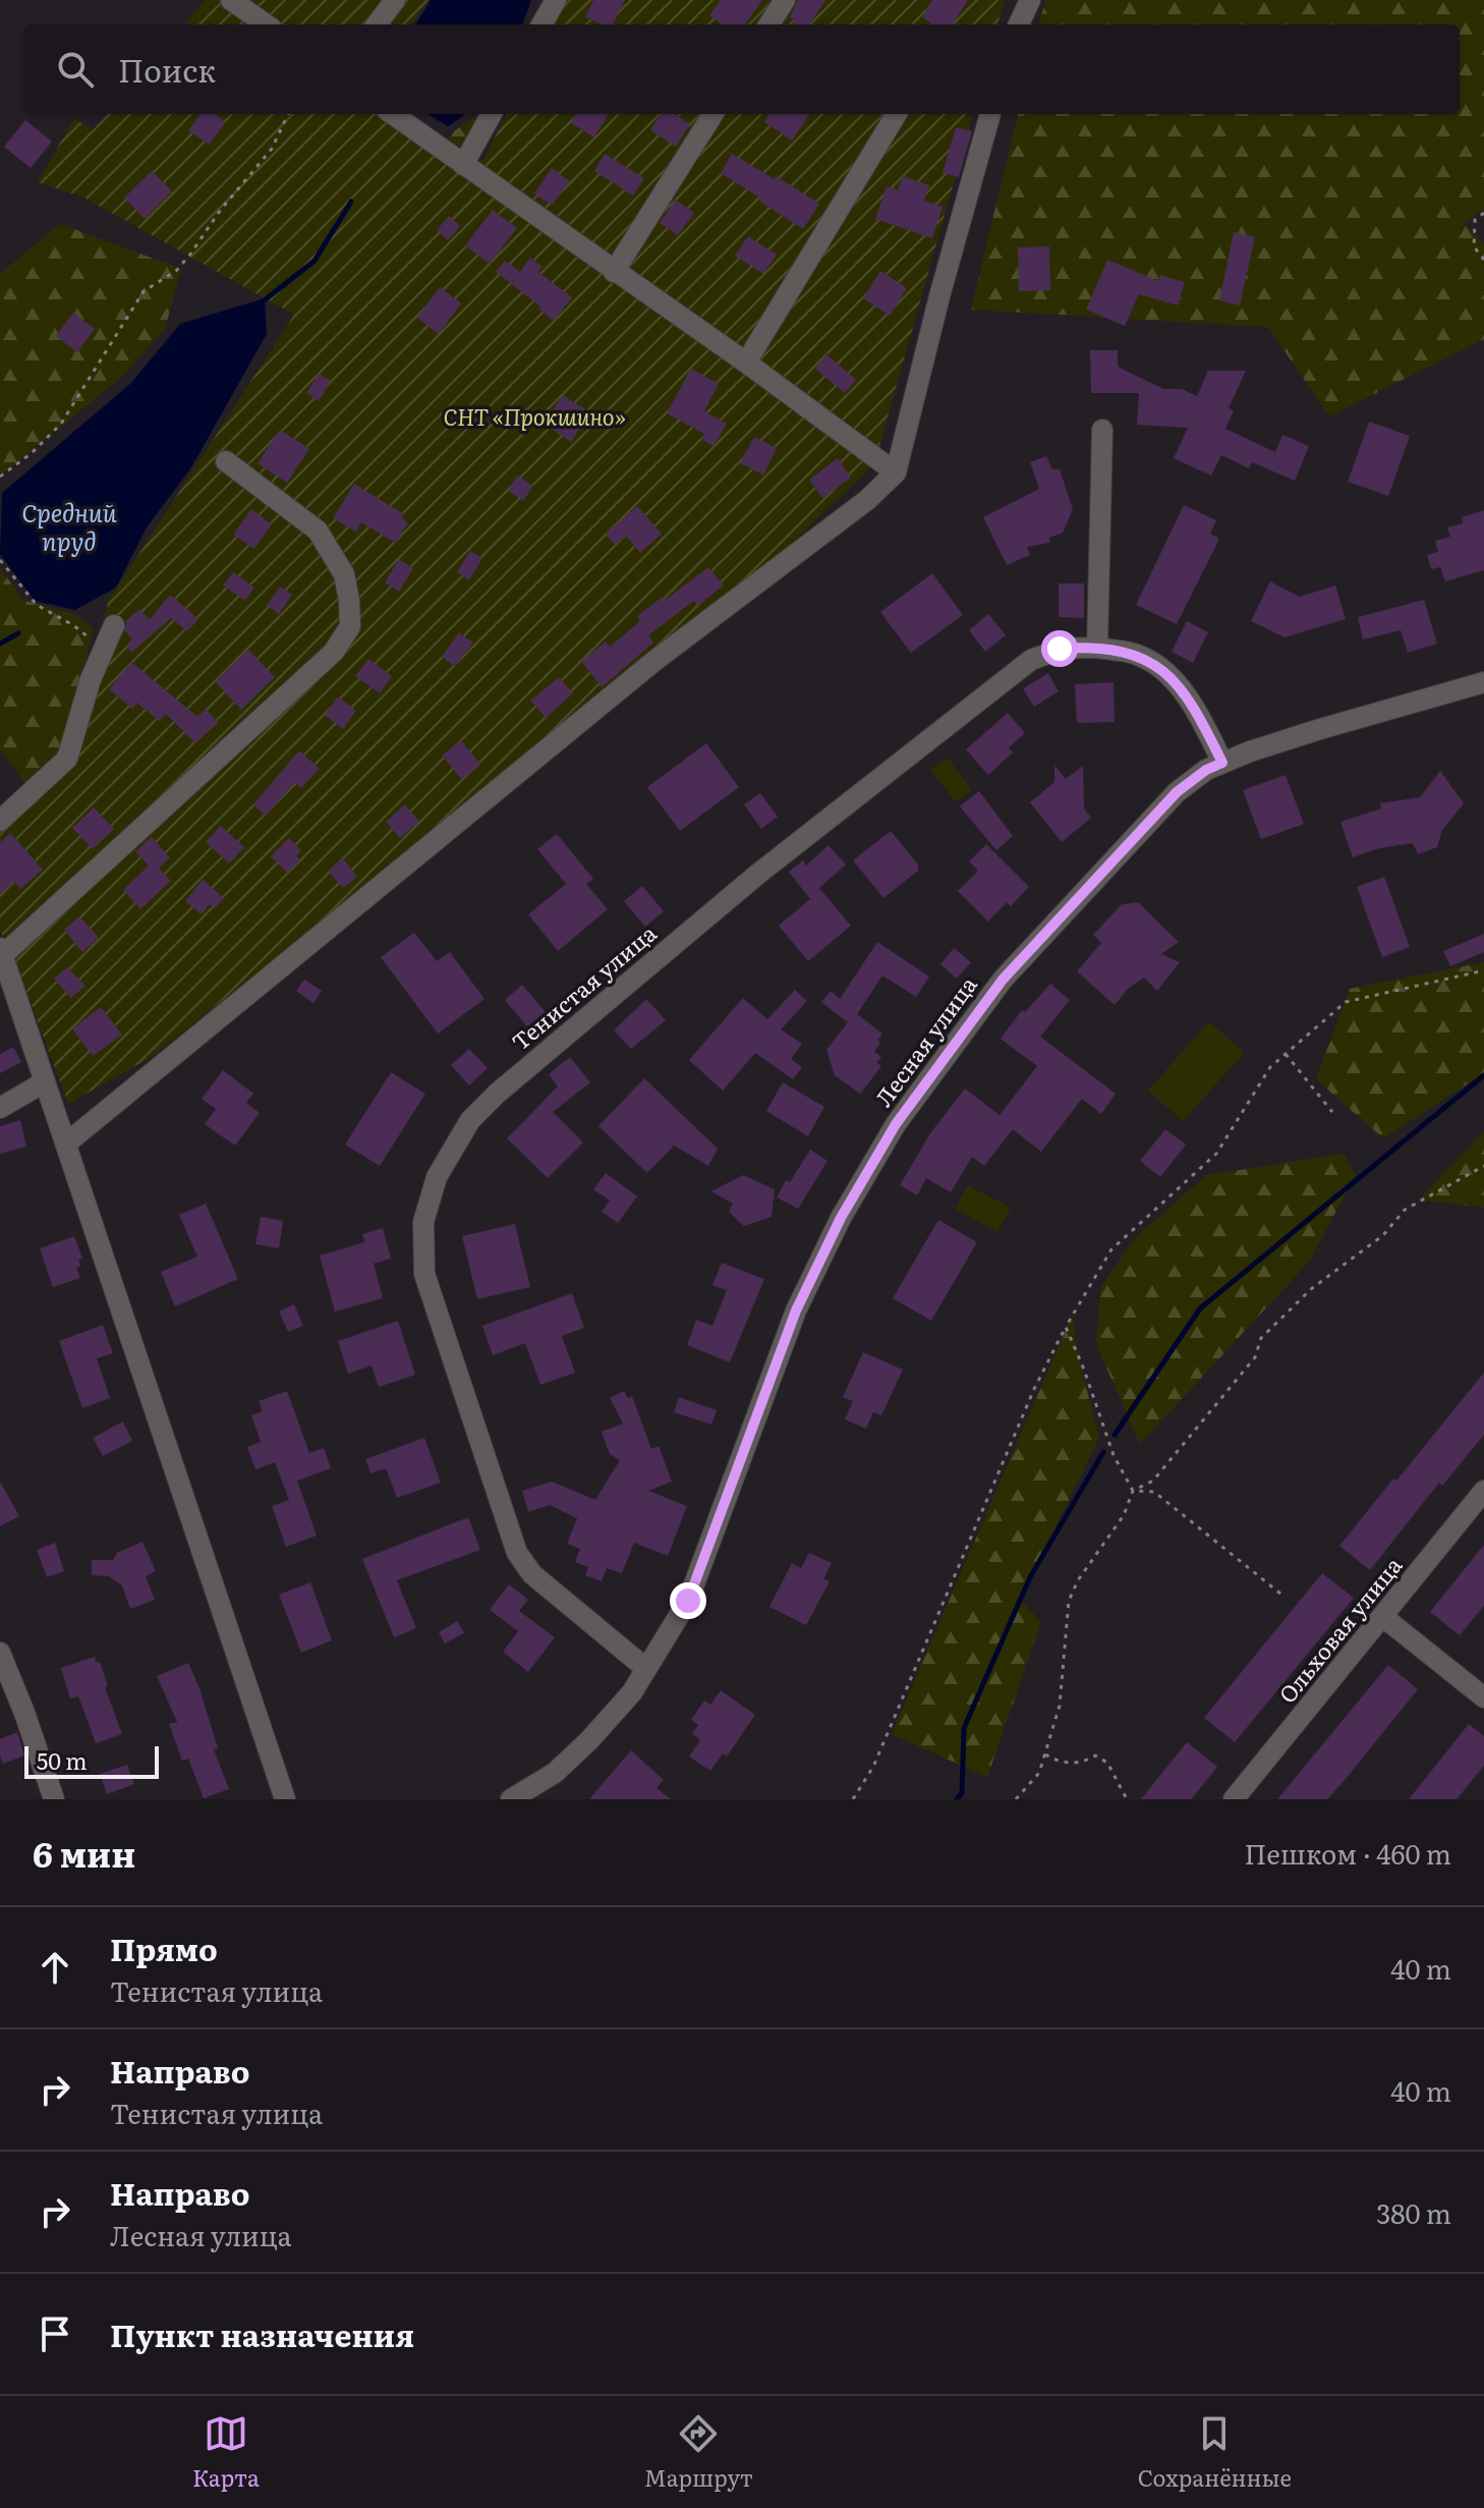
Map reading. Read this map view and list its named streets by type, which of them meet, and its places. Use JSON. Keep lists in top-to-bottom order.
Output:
{
  "streets": {
    "street": ["Тенистая улица", "Лесная улица", "Ольховая улица"]
  },
  "crossings": [
    ["Тенистая улица", "Лесная улица"]
  ],
  "water": ["Средний пруд"],
  "parks": ["СНТ «Прокшино»"],
  "scale_bar": "50 m",
  "page": {
    "search": "Поиск",
    "scale": "50 m",
    "heading": ["6 мин", "Пешком · 460 m"],
    "list": [
      ["Прямо", "Тенистая улица", "40 m"],
      ["Направо", "Тенистая улица", "40 m"],
      ["Направо", "Лесная улица", "380 m"],
      "Пункт назначения"
    ],
    "nav": ["Карта", "Маршрут", "Сохранённые"]
  }
}
